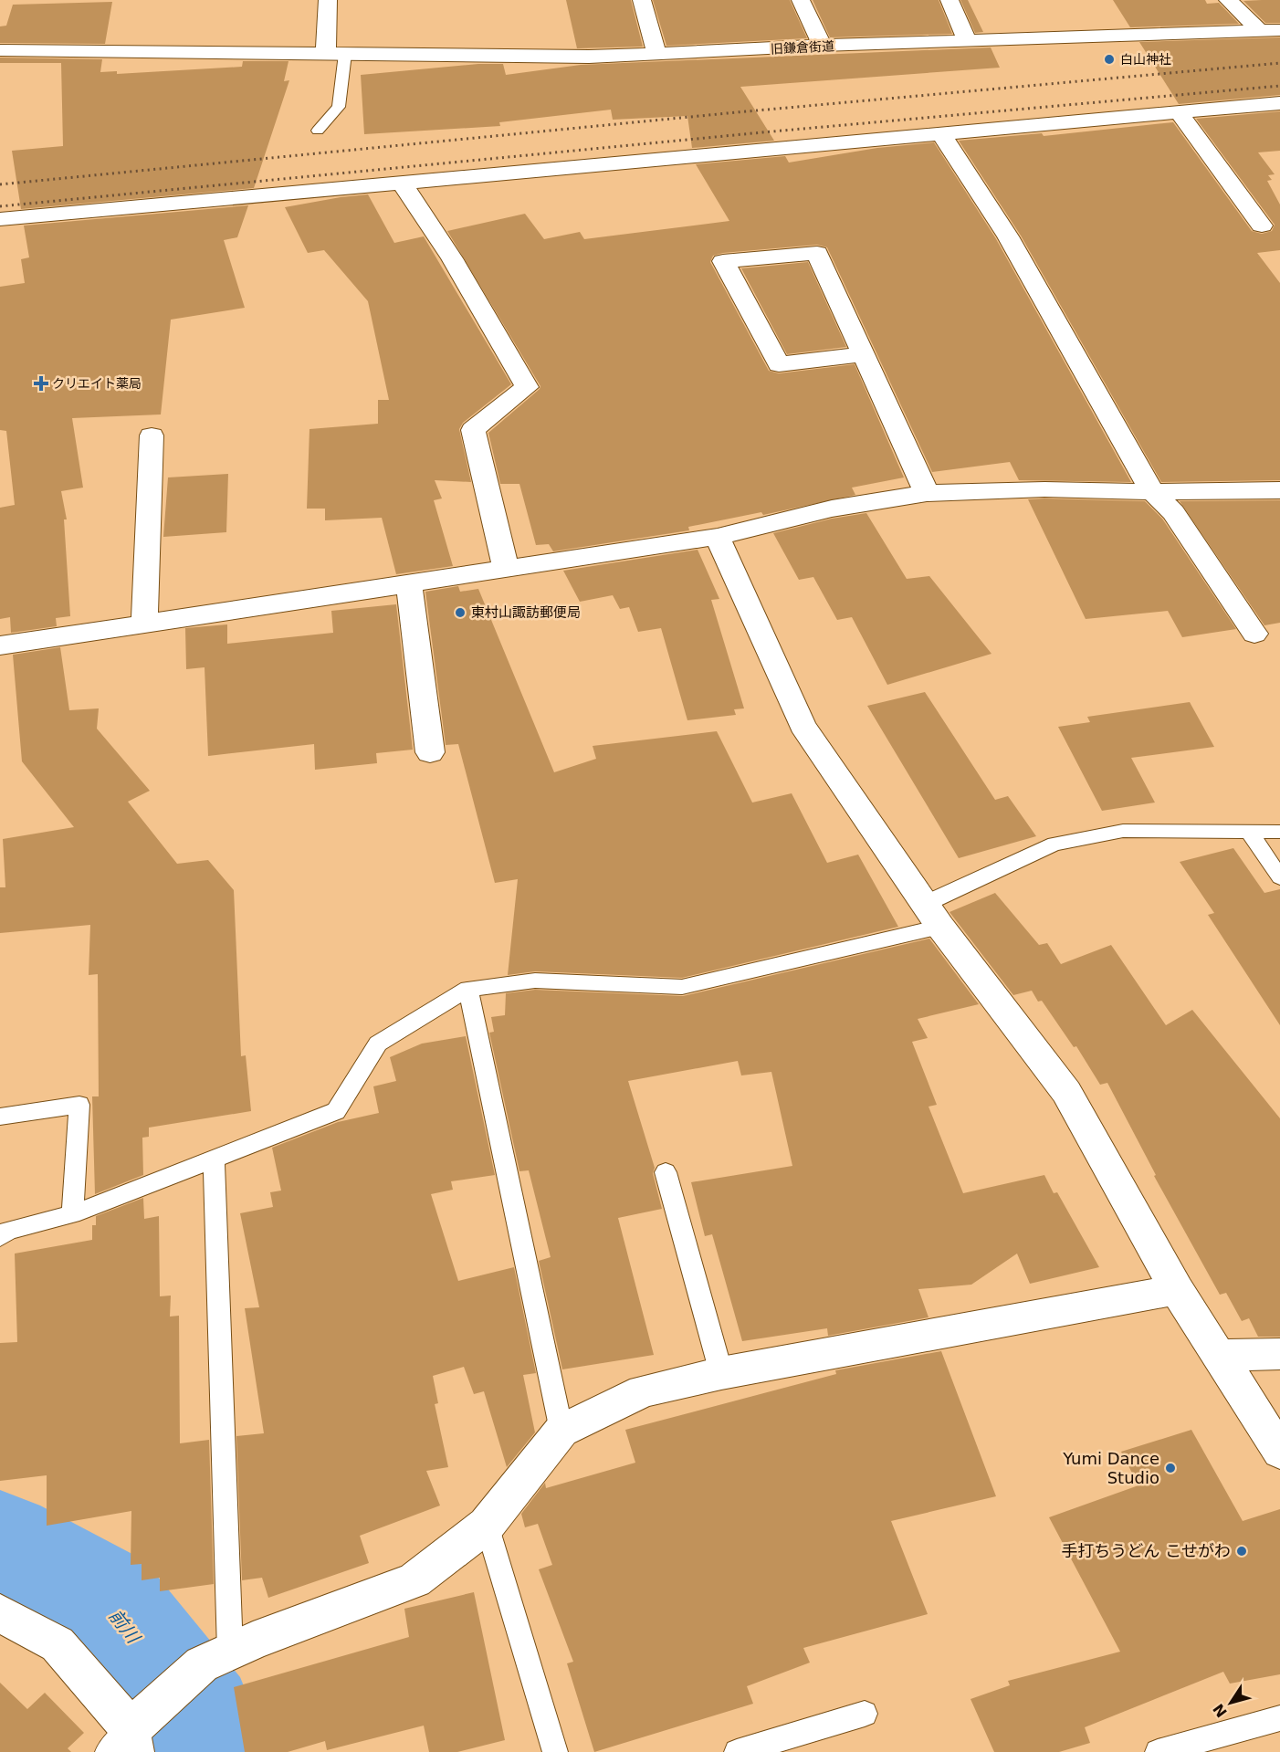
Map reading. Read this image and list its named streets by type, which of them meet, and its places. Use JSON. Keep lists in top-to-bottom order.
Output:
{
  "streets": {
    "street": ["旧鎌倉街道"]
  },
  "water": ["前川"],
  "places": {
    "other": [
      "白山神社",
      "東村山諏訪郵便局",
      "Yumi Dance Studio",
      "手打ちうどん こせがわ"
    ],
    "health": ["クリエイト薬局"]
  },
  "north": "bottom left"
}
